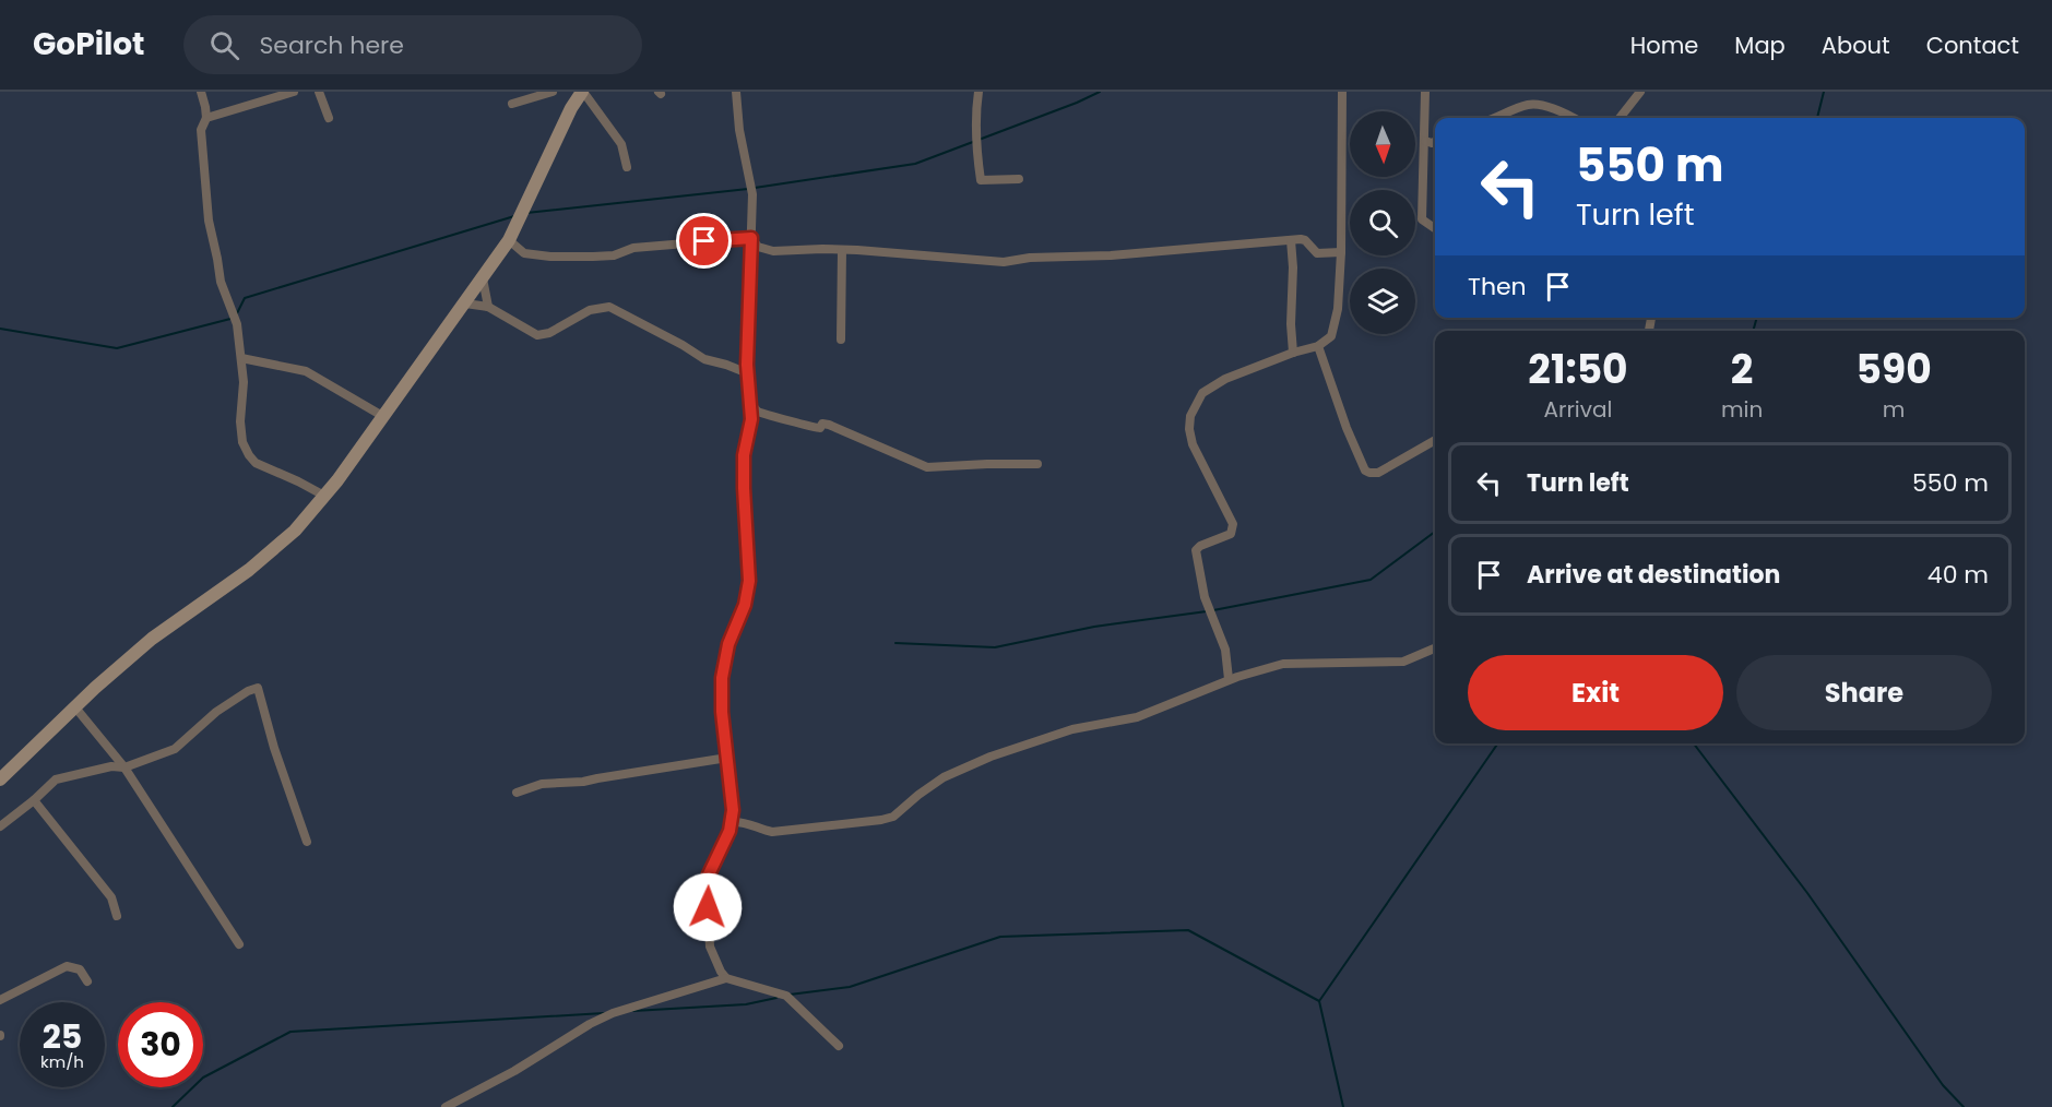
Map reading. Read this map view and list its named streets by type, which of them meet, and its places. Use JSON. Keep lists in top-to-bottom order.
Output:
{
  "north": "bottom",
  "page": {
    "header": "GoPilot",
    "search": "Search here",
    "nav": [
      "Home",
      "Map",
      "About",
      "Contact"
    ],
    "turn": ["550 m", "Turn left"],
    "then": "Then",
    "eta": [
      "21:50",
      "Arrival",
      "2",
      "min",
      "590",
      "m"
    ],
    "list": [
      {
        "name": "Turn left",
        "value": "550 m"
      },
      {
        "name": "Arrive at destination",
        "value": "40 m"
      }
    ],
    "buttons": ["Exit", "Share"],
    "speed": "25 km/h",
    "limit": "30"
  }
}
